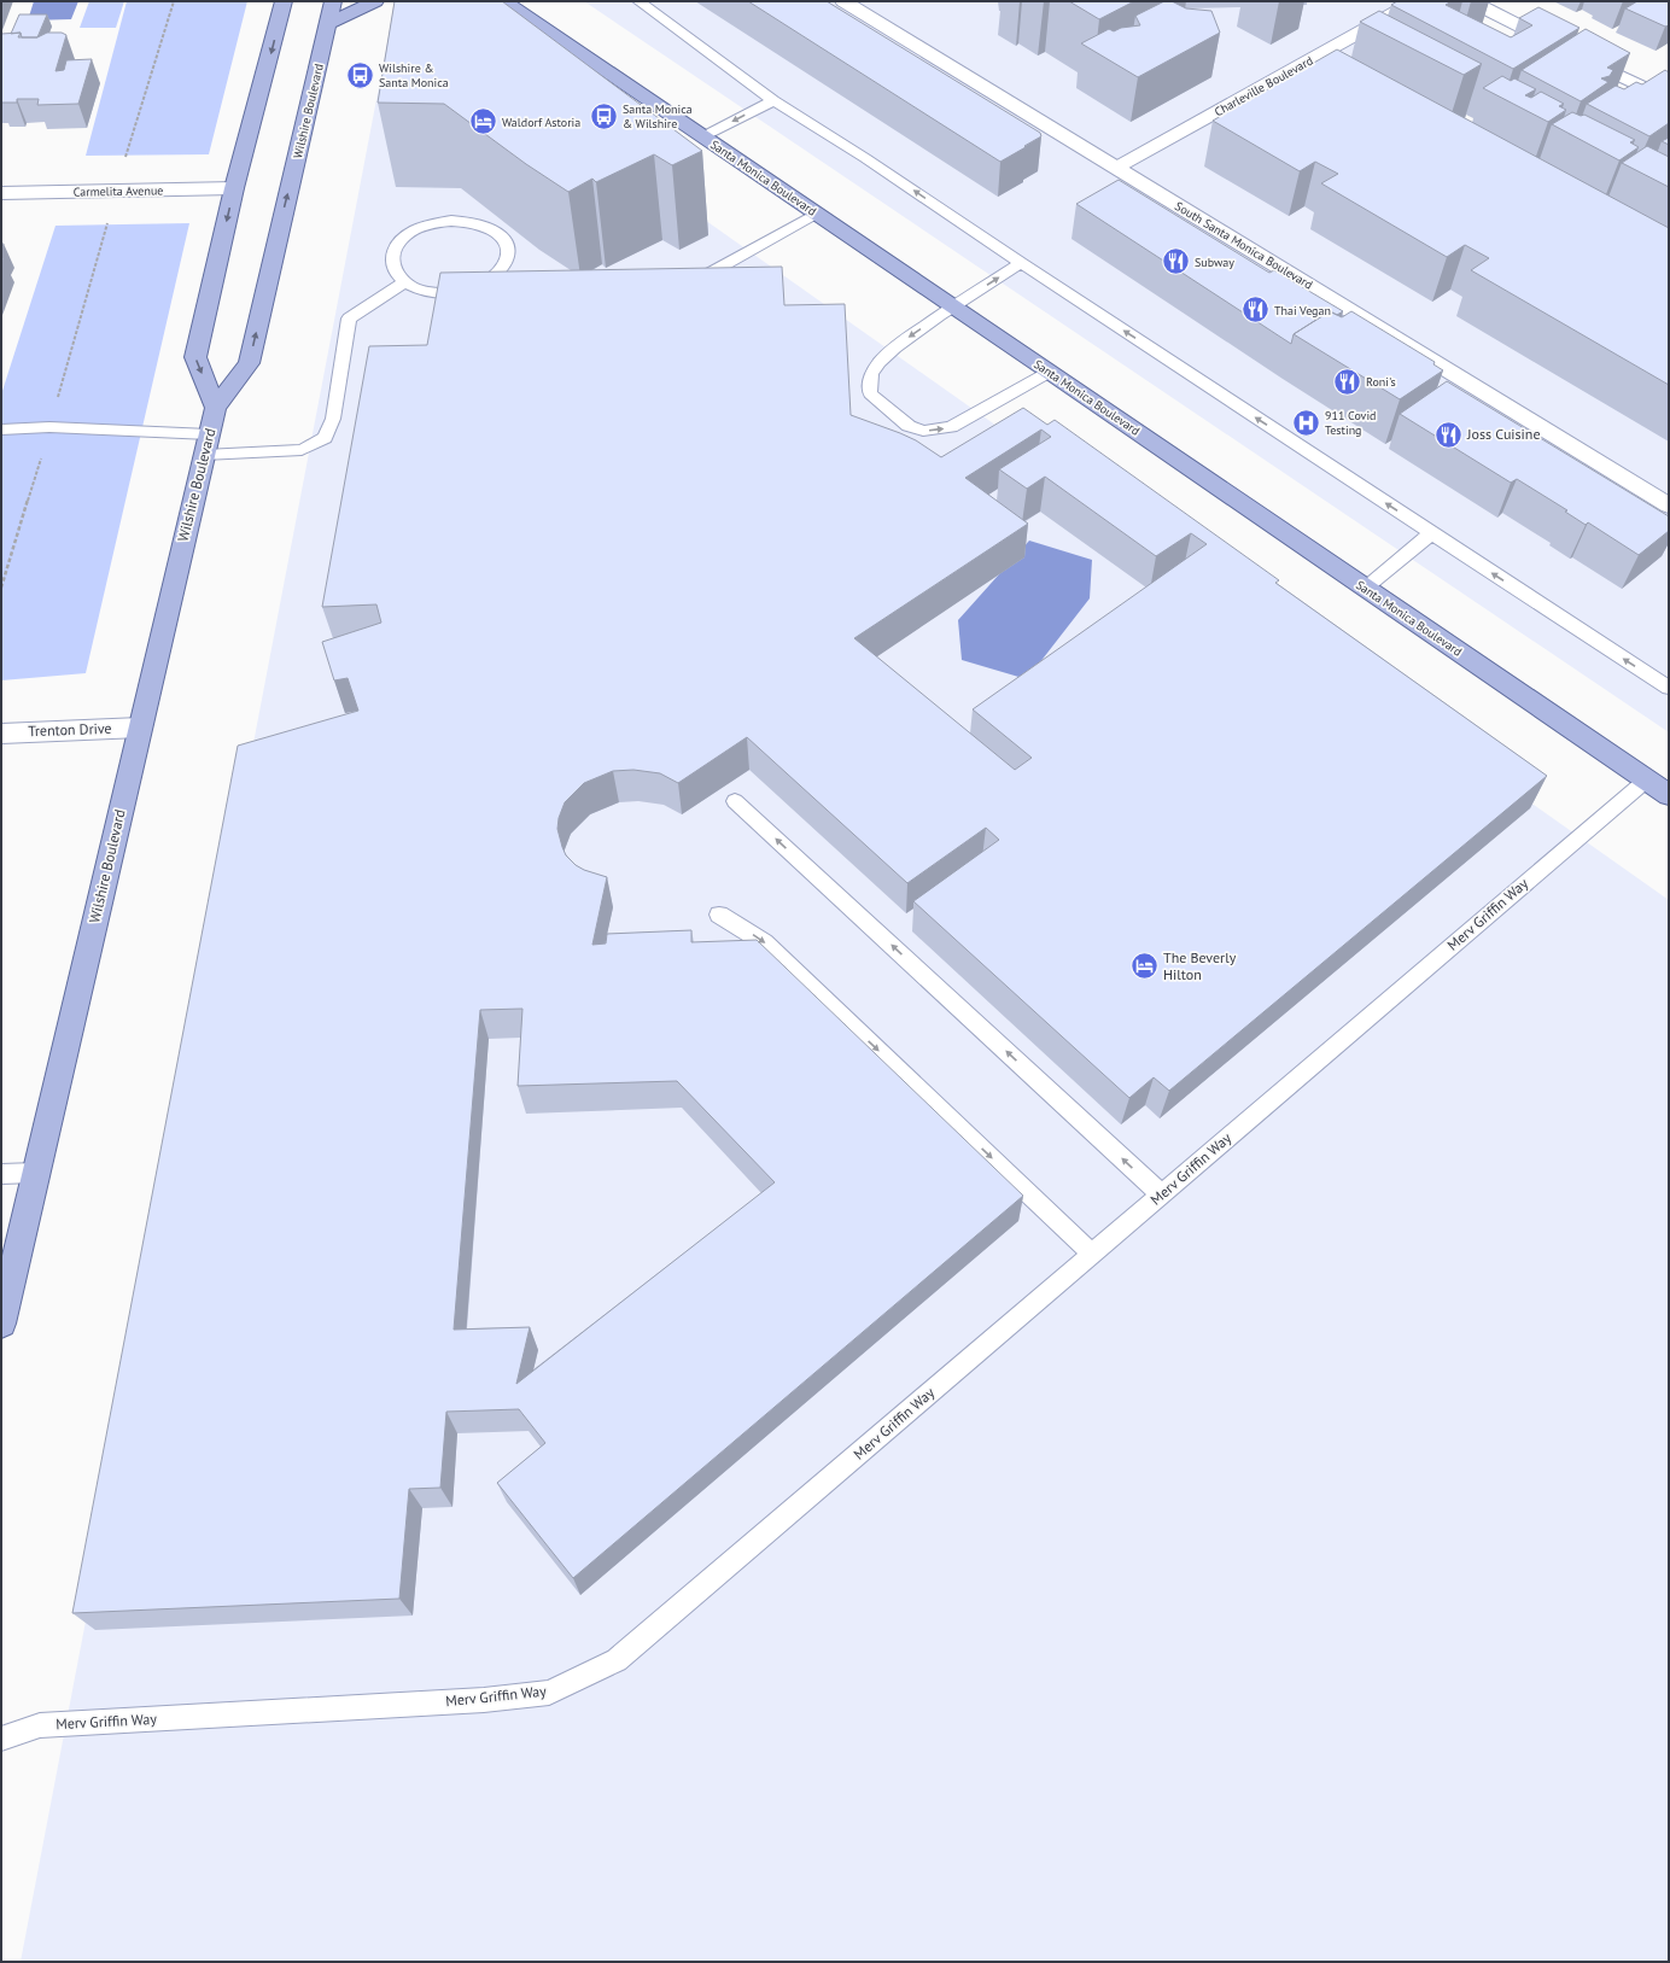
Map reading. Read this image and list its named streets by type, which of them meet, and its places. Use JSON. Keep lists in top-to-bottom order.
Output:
{
  "streets": {
    "main road": ["Wilshire Boulevard", "Santa Monica Boulevard"],
    "street": [
      "Charleville Boulevard",
      "Carmelita Avenue",
      "South Santa Monica Boulevard",
      "Trenton Drive"
    ],
    "lane": ["Merv Griffin Way"]
  },
  "crossings": [
    ["Charleville Boulevard", "South Santa Monica Boulevard"],
    ["Wilshire Boulevard", "Carmelita Avenue"],
    ["Wilshire Boulevard", "Trenton Drive"],
    ["Santa Monica Boulevard", "Merv Griffin Way"]
  ],
  "places": {
    "bus stop": ["Wilshire & Santa Monica", "Santa Monica & Wilshire"],
    "hotel": ["Waldorf Astoria", "The Beverly Hilton"],
    "restaurant": [
      "Subway",
      "Thai Vegan",
      "Roni's",
      "Joss Cuisine"
    ],
    "hospital": ["911 Covid Testing"]
  }
}
